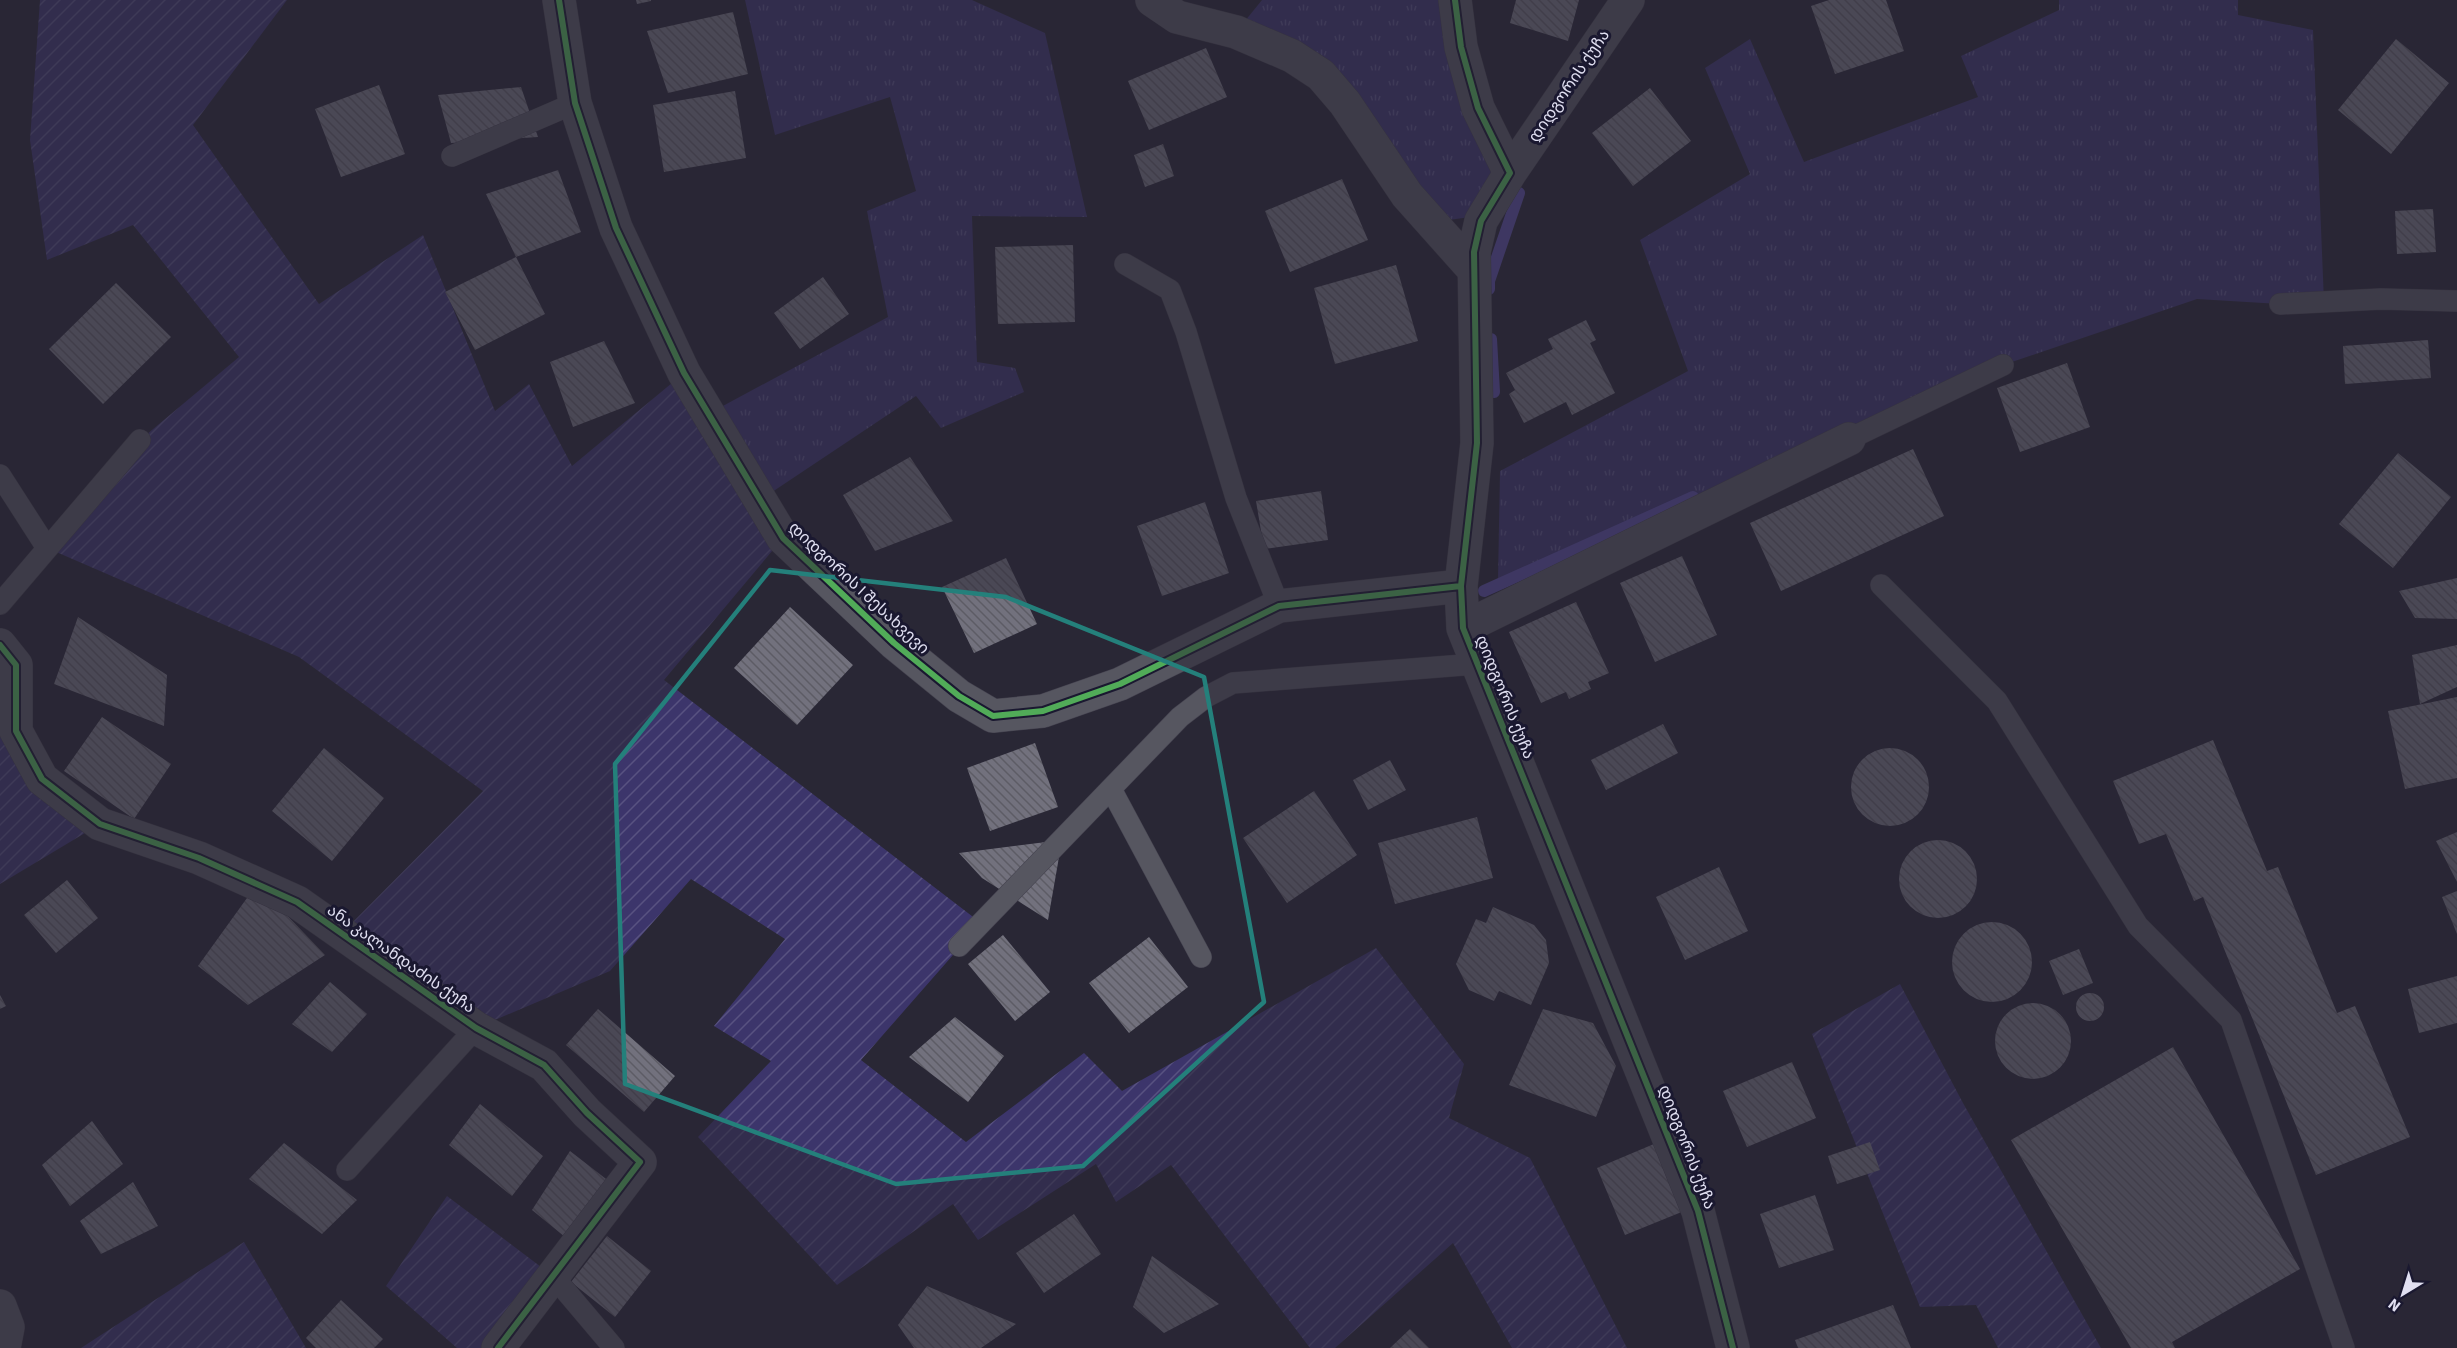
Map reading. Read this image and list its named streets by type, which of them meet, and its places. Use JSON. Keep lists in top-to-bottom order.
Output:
{
  "streets": {
    "street": ["დიდგორის ქუჩა", "დიდგორის I შესახვევი", "ანა კალანდაძის ქუჩა"]
  },
  "crossings": [
    ["დიდგორის ქუჩა", "დიდგორის I შესახვევი"]
  ],
  "north": "bottom left"
}
